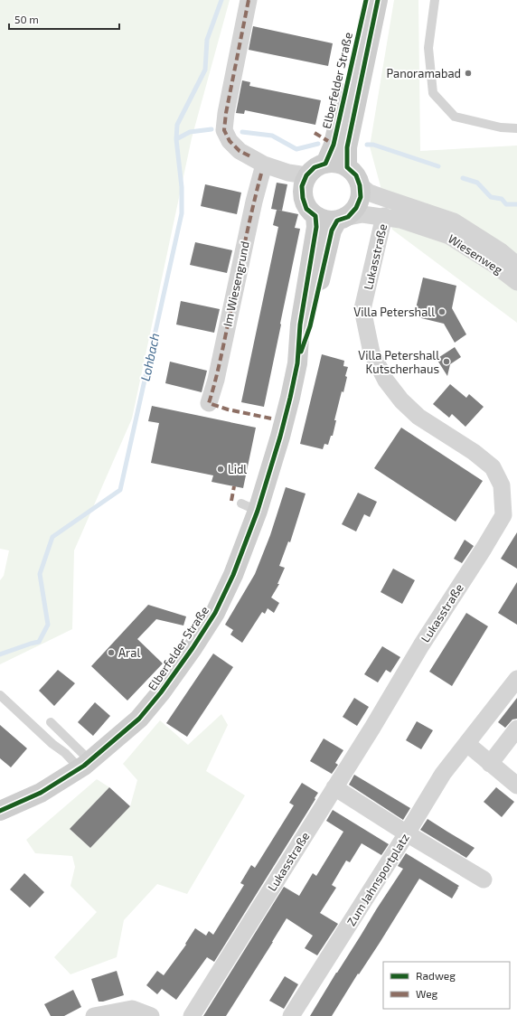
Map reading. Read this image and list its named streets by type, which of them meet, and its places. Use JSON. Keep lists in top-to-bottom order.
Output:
{
  "streets": {
    "main road": ["Elberfelder Straße"],
    "street": [
      "Wiesenweg",
      "Lukasstraße",
      "Im Wiesengrund",
      "Zum Jahnsportplatz"
    ]
  },
  "crossings": [
    ["Elberfelder Straße", "Wiesenweg"],
    ["Wiesenweg", "Lukasstraße"]
  ],
  "water": ["Lohbach"],
  "places": [
    "Panoramabad",
    "Villa Petershall",
    "Villa Petershall Kutscherhaus",
    "Lidl",
    "Aral"
  ],
  "legend": ["Radweg", "Weg"],
  "scale_bar": "50 m"
}
